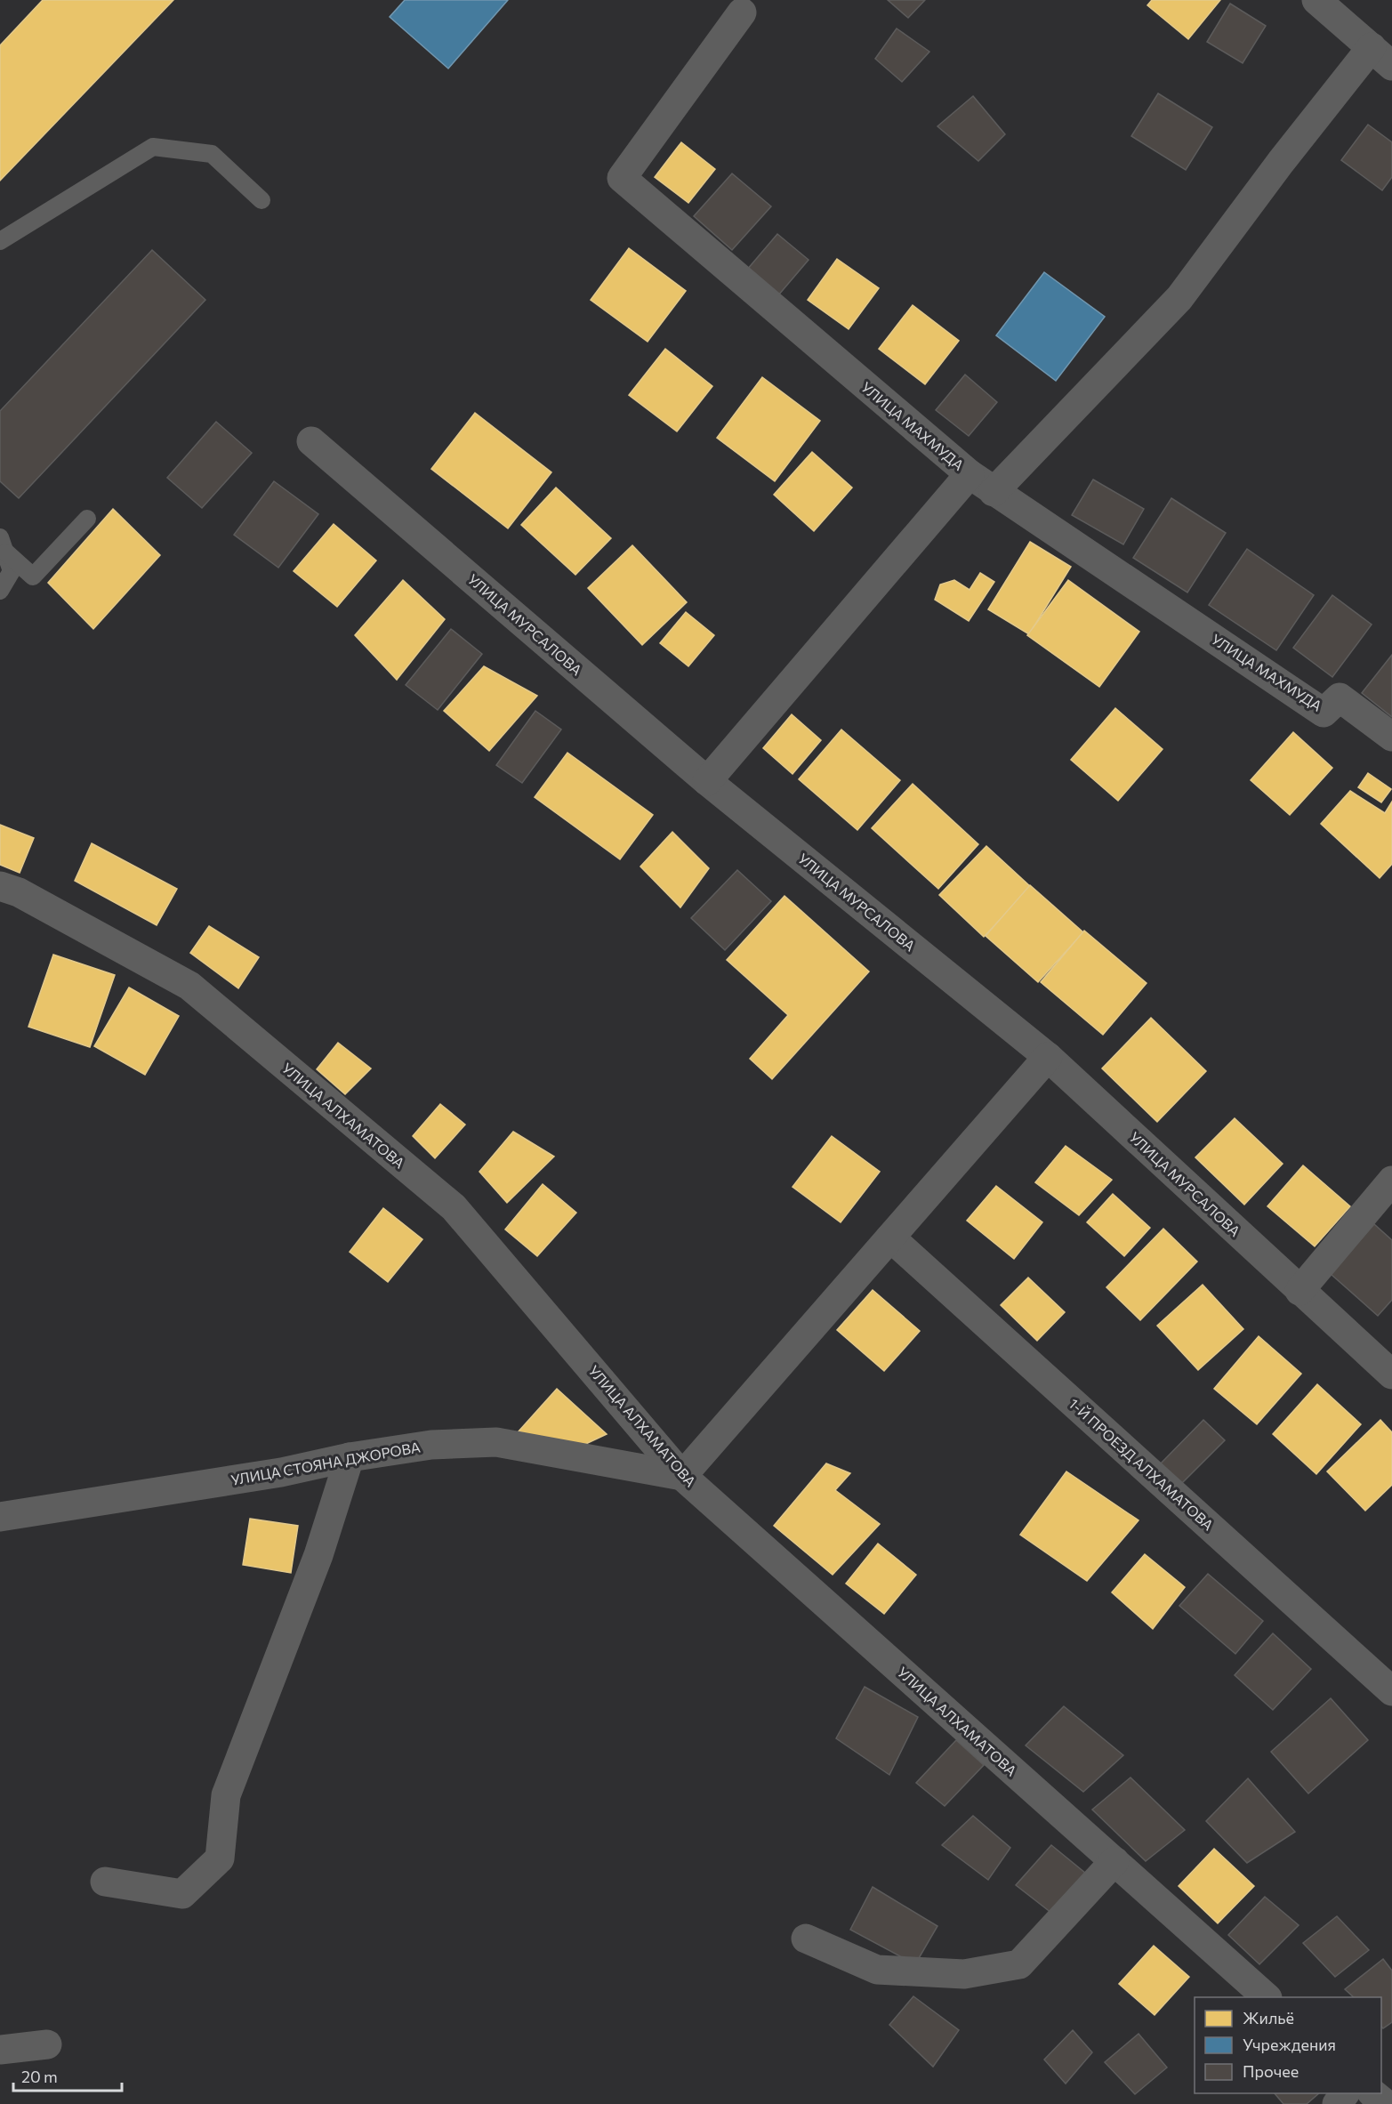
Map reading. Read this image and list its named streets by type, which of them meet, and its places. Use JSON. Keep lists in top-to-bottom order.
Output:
{
  "streets": {
    "street": [
      "УЛИЦА МАХМУДА",
      "УЛИЦА МУРСАЛОВА",
      "УЛИЦА АЛХАМАТОВА",
      "УЛИЦА СТОЯНА ДЖОРОВА",
      "1-Й ПРОЕЗД АЛХАМАТОВА"
    ]
  },
  "crossings": [
    ["УЛИЦА АЛХАМАТОВА", "УЛИЦА СТОЯНА ДЖОРОВА"]
  ],
  "legend": ["Жильё", "Учреждения", "Прочее"],
  "scale_bar": "20 m"
}
